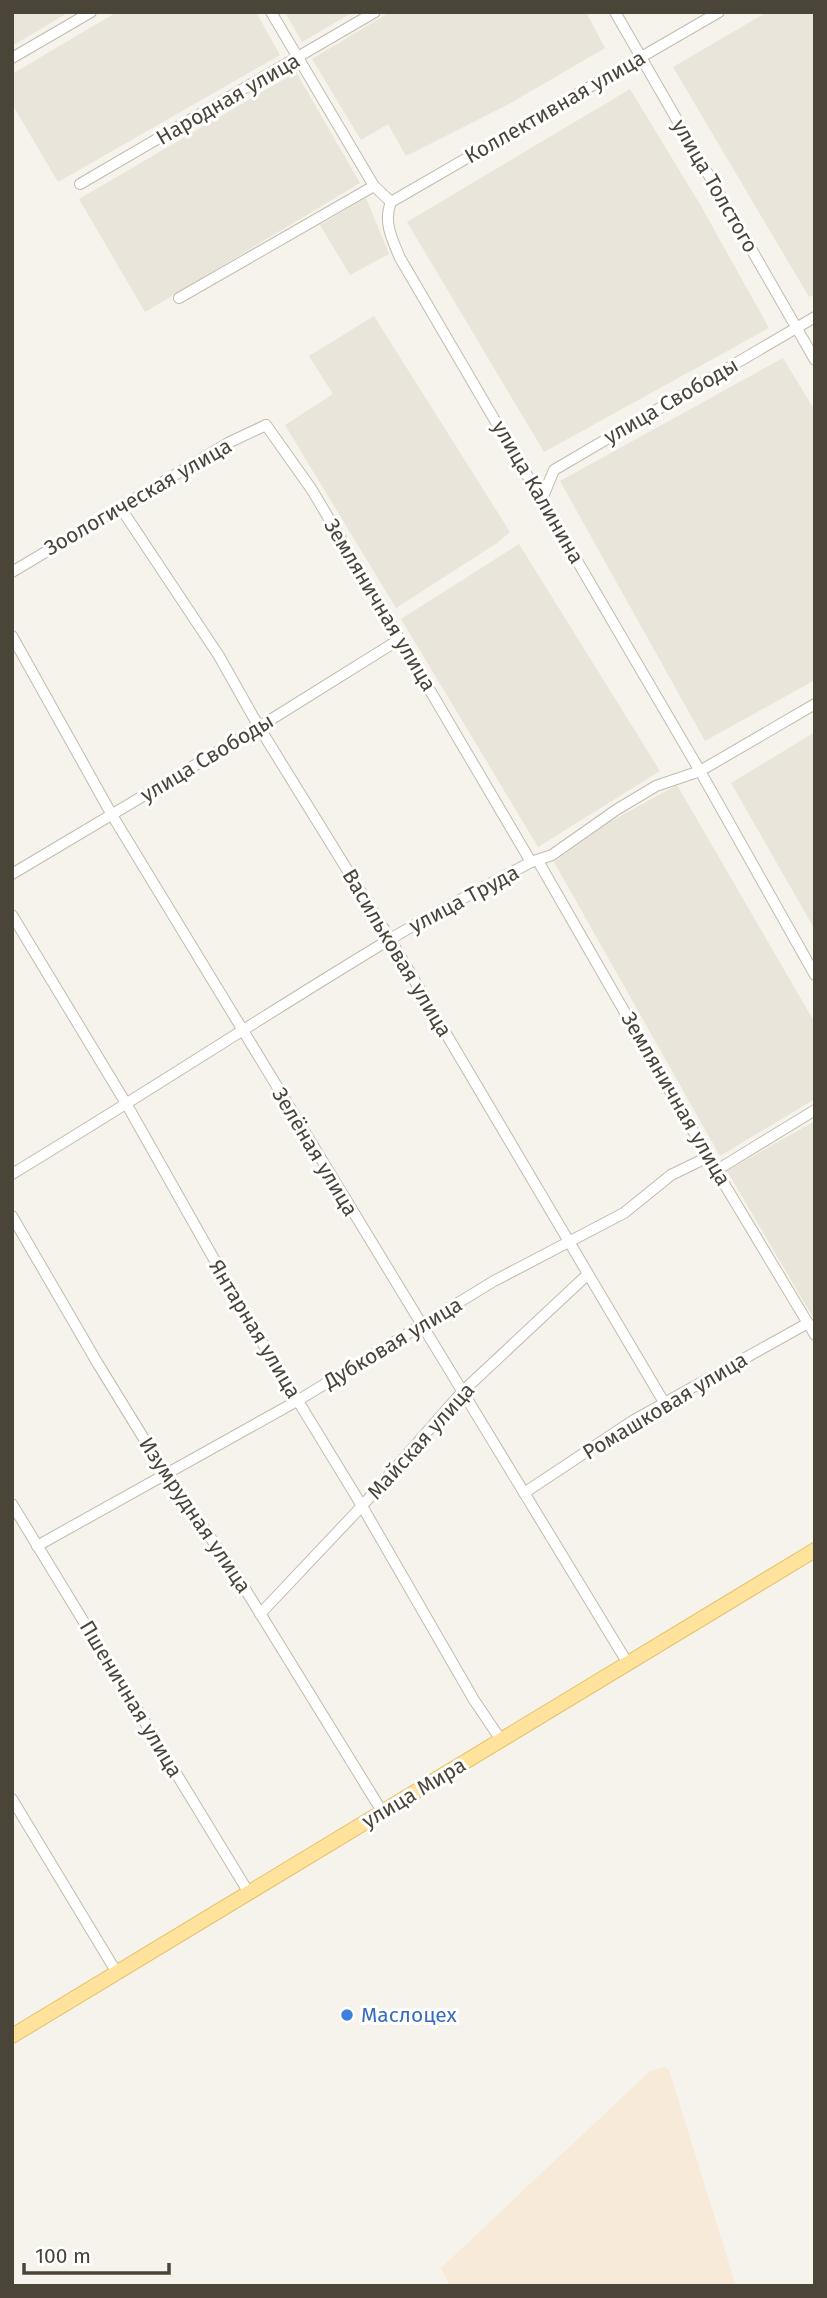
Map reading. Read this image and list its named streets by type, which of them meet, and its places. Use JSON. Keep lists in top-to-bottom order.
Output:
{
  "streets": {
    "main road": ["улица Мира"],
    "street": [
      "Народная улица",
      "Коллективная улица",
      "улица Толстого",
      "улица Свободы",
      "улица Калинина",
      "Зоологическая улица",
      "Земляничная улица",
      "улица Труда",
      "Васильковая улица",
      "Зелёная улица",
      "Янтарная улица",
      "Дубковая улица",
      "Ромашковая улица",
      "Майская улица",
      "Изумрудная улица",
      "Пшеничная улица"
    ]
  },
  "crossings": [
    ["Коллективная улица", "улица Толстого"],
    ["Коллективная улица", "улица Калинина"],
    ["улица Толстого", "улица Свободы"],
    ["улица Свободы", "улица Калинина"],
    ["улица Свободы", "Земляничная улица"],
    ["улица Свободы", "Васильковая улица"],
    ["улица Свободы", "Зелёная улица"],
    ["улица Калинина", "улица Труда"],
    ["Зоологическая улица", "Земляничная улица"],
    ["Зоологическая улица", "Васильковая улица"],
    ["Земляничная улица", "улица Труда"],
    ["Земляничная улица", "Дубковая улица"],
    ["Земляничная улица", "Ромашковая улица"],
    ["улица Труда", "Васильковая улица"],
    ["улица Труда", "Зелёная улица"],
    ["улица Труда", "Янтарная улица"],
    ["Васильковая улица", "Дубковая улица"],
    ["Васильковая улица", "Ромашковая улица"],
    ["Васильковая улица", "Майская улица"],
    ["Зелёная улица", "Дубковая улица"],
    ["Зелёная улица", "Ромашковая улица"],
    ["Зелёная улица", "Майская улица"],
    ["Зелёная улица", "улица Мира"],
    ["Янтарная улица", "Дубковая улица"],
    ["Янтарная улица", "Майская улица"],
    ["Янтарная улица", "улица Мира"],
    ["Дубковая улица", "Изумрудная улица"],
    ["Дубковая улица", "Пшеничная улица"],
    ["Майская улица", "Изумрудная улица"],
    ["Изумрудная улица", "улица Мира"],
    ["Пшеничная улица", "улица Мира"]
  ],
  "places": ["Маслоцех"],
  "scale_bar": "100 m"
}
